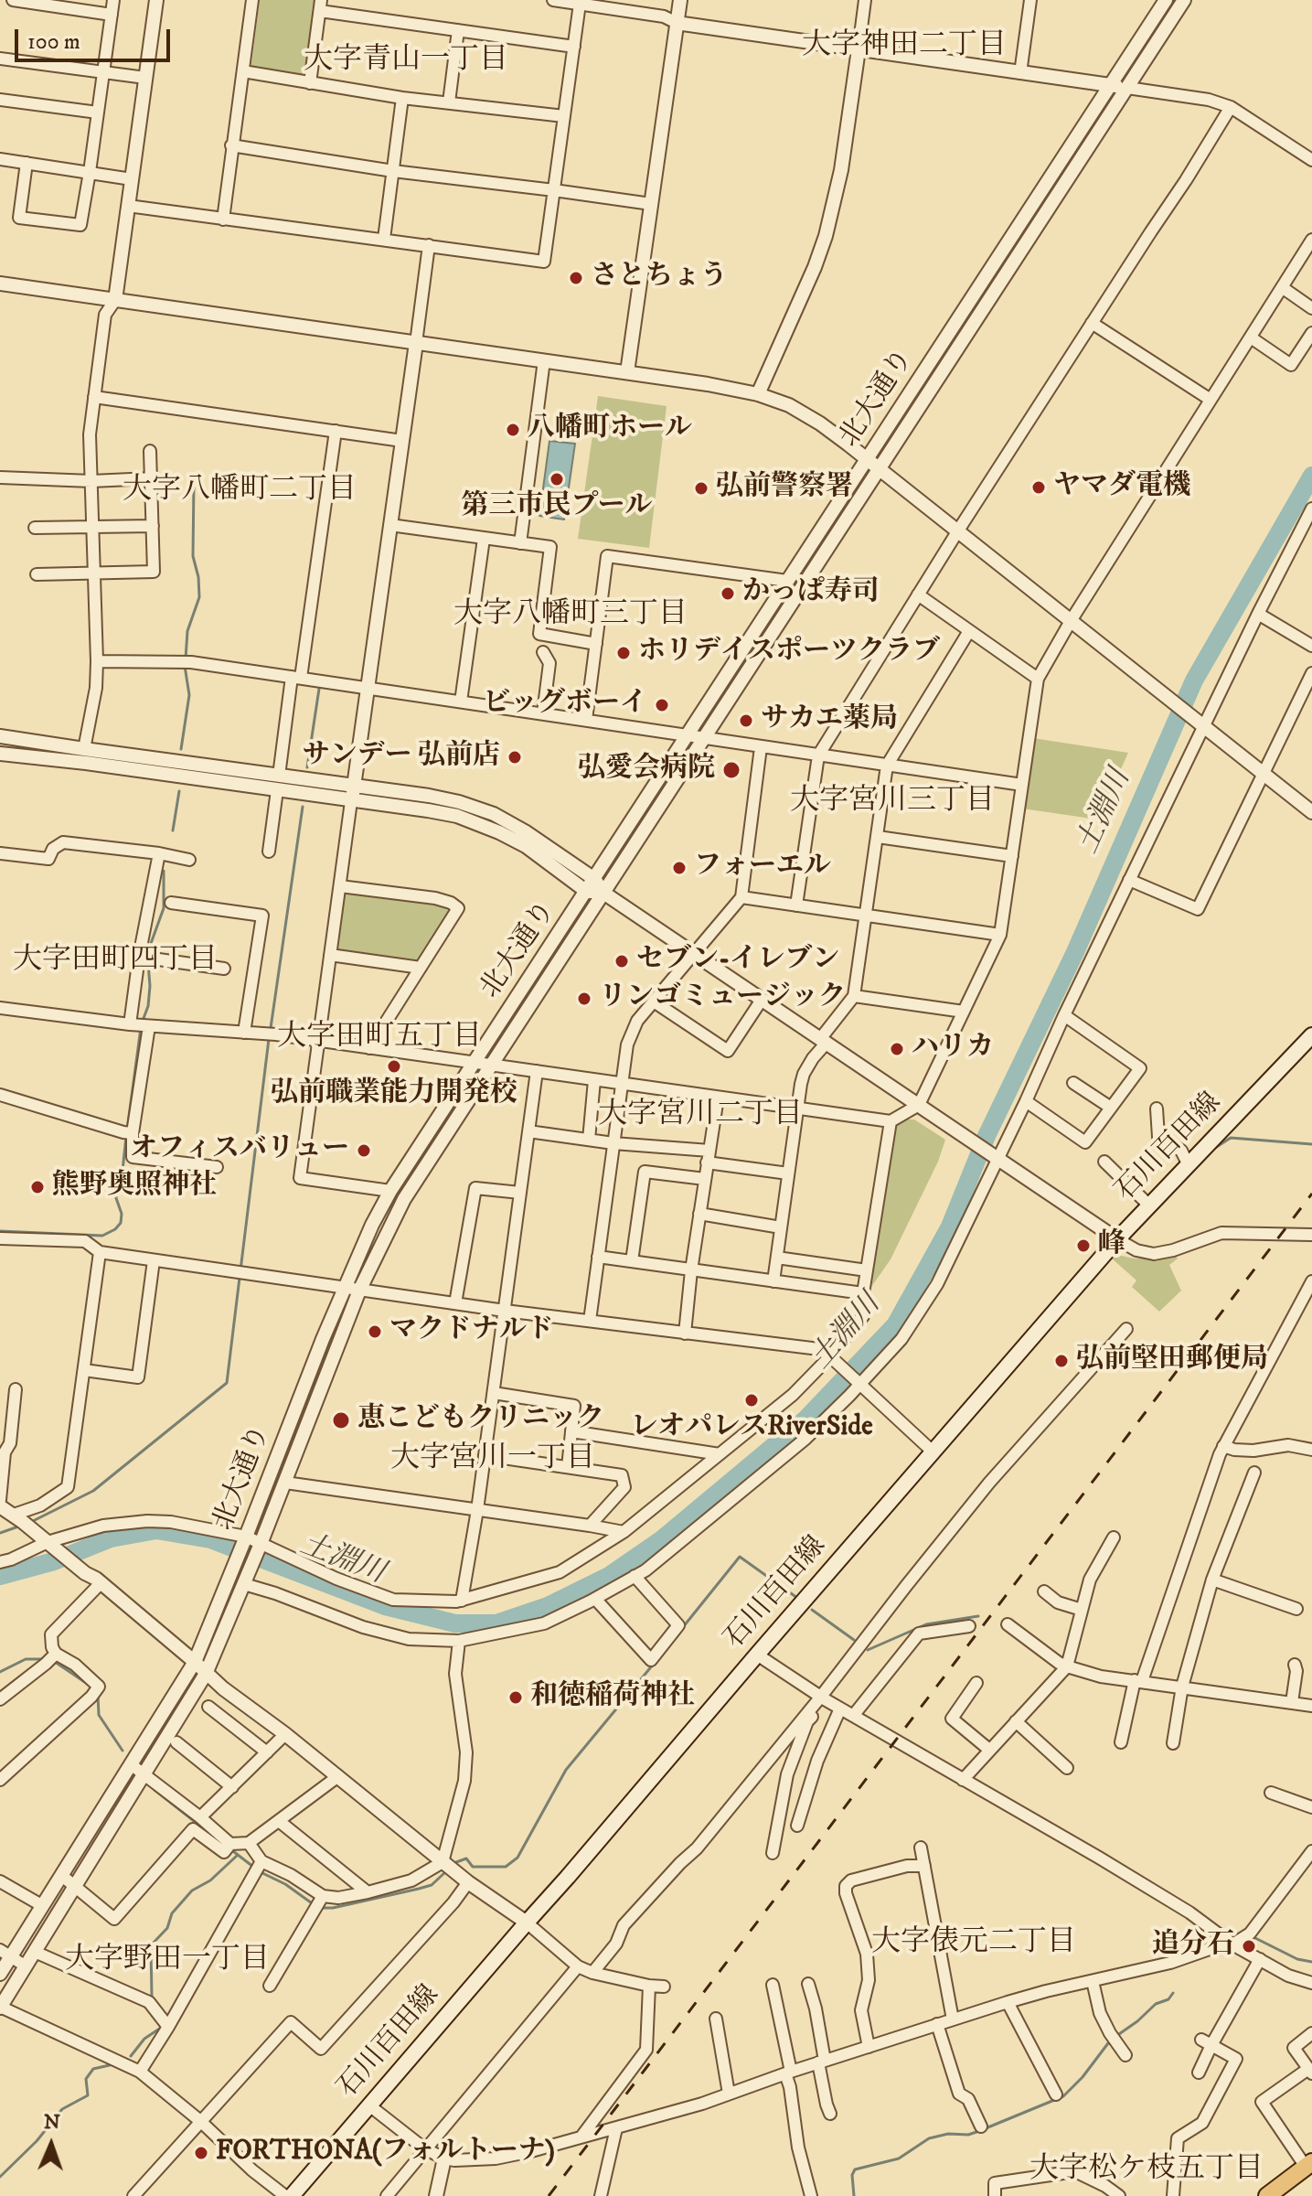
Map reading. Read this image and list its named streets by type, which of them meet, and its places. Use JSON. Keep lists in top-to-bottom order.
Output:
{
  "streets": {
    "main road": ["石川百田線"],
    "street": ["北大通り"]
  },
  "districts": [
    "大字神田二丁目",
    "大字青山一丁目",
    "大字八幡町二丁目",
    "大字八幡町三丁目",
    "大字宮川三丁目",
    "大字田町四丁目",
    "大字田町五丁目",
    "大字宮川二丁目",
    "大字宮川一丁目",
    "大字俵元二丁目",
    "大字野田一丁目",
    "大字松ケ枝五丁目"
  ],
  "water": ["土淵川"],
  "places": [
    "さとちょう",
    "八幡町ホール",
    "第三市民プール",
    "ヤマダ電機",
    "弘前警察署",
    "かっぱ寿司",
    "ホリデイスポーツクラブ",
    "ビッグボーイ",
    "サカエ薬局",
    "サンデー 弘前店",
    "弘愛会病院",
    "フォーエル",
    "セブン-イレブン",
    "リンゴミュージック",
    "ハリカ",
    "弘前職業能力開発校",
    "オフィスバリュー",
    "熊野奥照神社",
    "峰",
    "マクドナルド",
    "弘前堅田郵便局",
    "レオパレスRiverSide",
    "恵こどもクリニック",
    "和徳稲荷神社",
    "追分石",
    "FORTHONA(フォルトーナ)"
  ],
  "scale_bar": "100 m",
  "north": "top"
}
